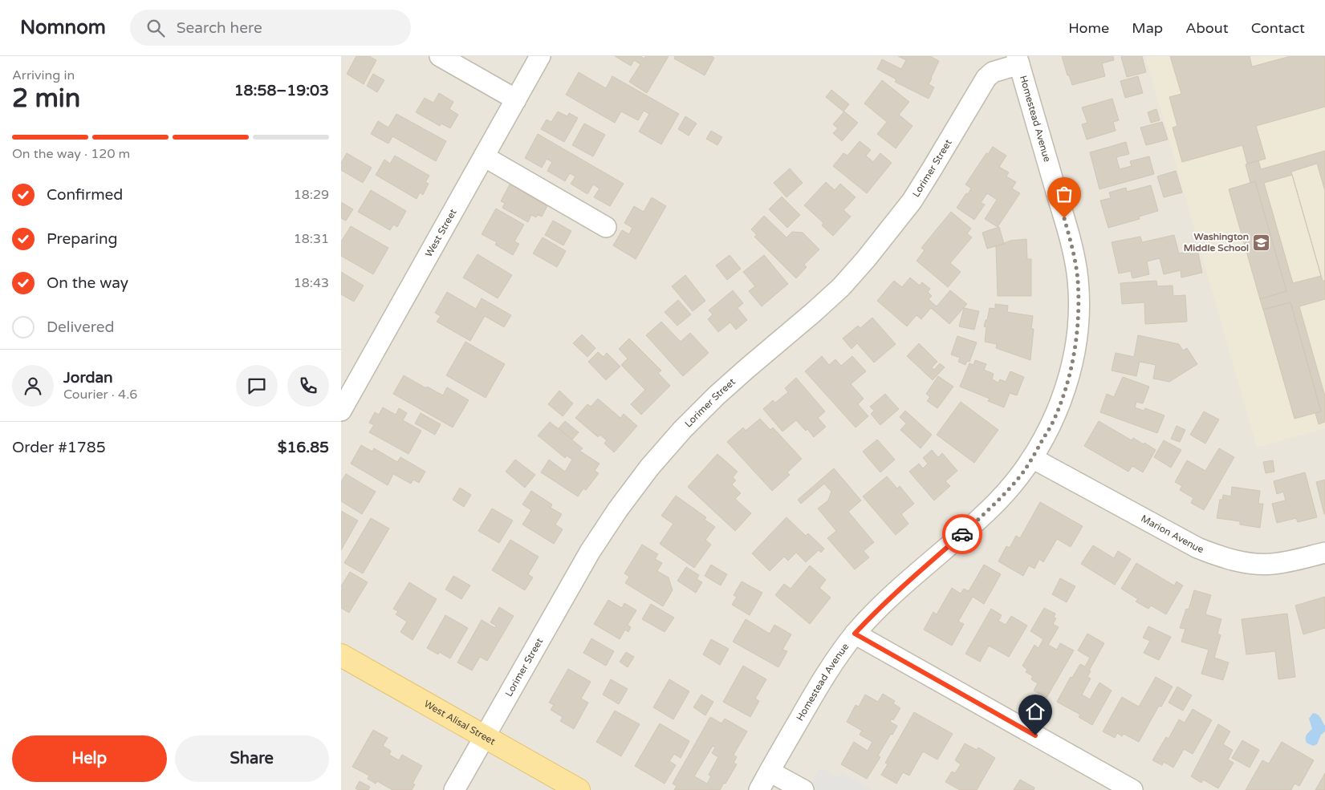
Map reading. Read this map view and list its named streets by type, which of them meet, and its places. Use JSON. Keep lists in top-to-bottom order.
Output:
{
  "streets": {
    "main road": ["West Alisal Street"],
    "street": [
      "Homestead Avenue",
      "Lorimer Street",
      "West Street",
      "Marion Avenue"
    ]
  },
  "crossings": [
    ["Homestead Avenue", "Lorimer Street"],
    ["Homestead Avenue", "Marion Avenue"],
    ["Lorimer Street", "West Alisal Street"]
  ],
  "places": {
    "school or university": ["Washington Middle School"]
  },
  "page": {
    "header": "Nomnom",
    "search": "Search here",
    "nav": [
      "Home",
      "Map",
      "About",
      "Contact"
    ],
    "heading": ["2 min", "Arriving in", "18:58–19:03"],
    "panel": [
      "Jordan",
      "Courier · 4.6",
      "Order #1785",
      "$16.85"
    ],
    "bar": "On the way · 120 m",
    "list": [
      ["Confirmed", "18:29"],
      ["Preparing", "18:31"],
      ["On the way", "18:43"],
      "Delivered"
    ],
    "buttons": ["Help", "Share"]
  }
}
